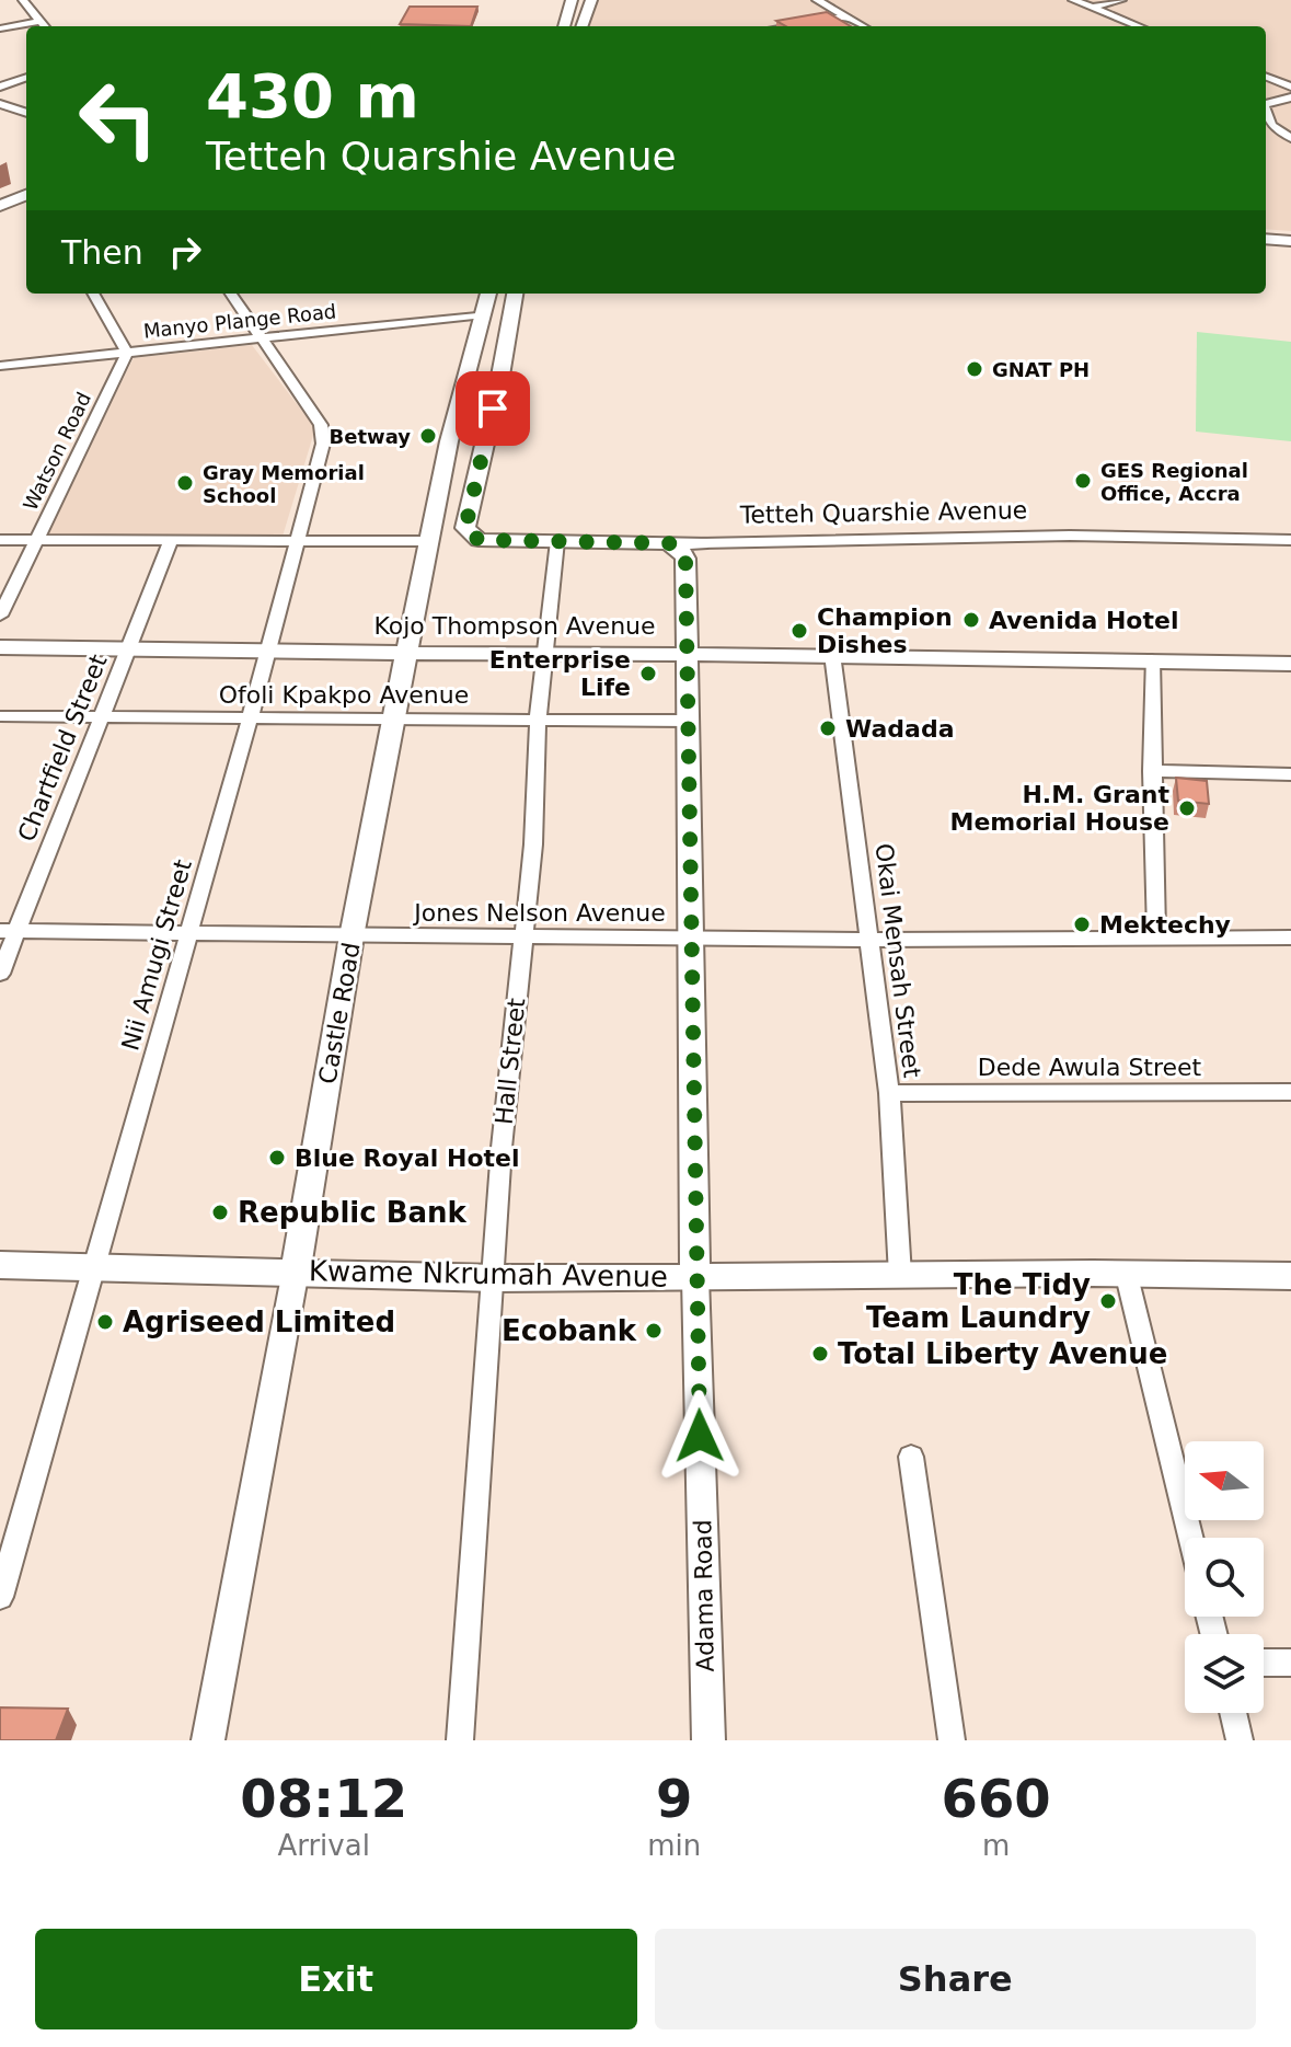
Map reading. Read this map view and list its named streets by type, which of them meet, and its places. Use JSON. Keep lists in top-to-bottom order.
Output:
{
  "streets": {
    "main road": [
      "Tetteh Quarshie Avenue",
      "Kojo Thompson Avenue",
      "Castle Road",
      "Kwame Nkrumah Avenue",
      "Adama Road"
    ],
    "street": [
      "Manyo Plange Road",
      "Watson Road",
      "Ofoli Kpakpo Avenue",
      "Chartfield Street",
      "Jones Nelson Avenue",
      "Nii Amugi Street",
      "Okai Mensah Street",
      "Hall Street",
      "Dede Awula Street"
    ]
  },
  "crossings": [
    ["Manyo Plange Road", "Watson Road"],
    ["Manyo Plange Road", "Nii Amugi Street"],
    ["Manyo Plange Road", "Castle Road"],
    ["Tetteh Quarshie Avenue", "Hall Street"],
    ["Tetteh Quarshie Avenue", "Adama Road"],
    ["Kojo Thompson Avenue", "Chartfield Street"],
    ["Kojo Thompson Avenue", "Nii Amugi Street"],
    ["Kojo Thompson Avenue", "Okai Mensah Street"],
    ["Kojo Thompson Avenue", "Castle Road"],
    ["Kojo Thompson Avenue", "Hall Street"],
    ["Kojo Thompson Avenue", "Adama Road"],
    ["Ofoli Kpakpo Avenue", "Chartfield Street"],
    ["Ofoli Kpakpo Avenue", "Nii Amugi Street"],
    ["Ofoli Kpakpo Avenue", "Castle Road"],
    ["Ofoli Kpakpo Avenue", "Hall Street"],
    ["Ofoli Kpakpo Avenue", "Adama Road"],
    ["Chartfield Street", "Jones Nelson Avenue"],
    ["Jones Nelson Avenue", "Nii Amugi Street"],
    ["Jones Nelson Avenue", "Okai Mensah Street"],
    ["Jones Nelson Avenue", "Castle Road"],
    ["Jones Nelson Avenue", "Hall Street"],
    ["Jones Nelson Avenue", "Adama Road"],
    ["Nii Amugi Street", "Kwame Nkrumah Avenue"],
    ["Okai Mensah Street", "Dede Awula Street"],
    ["Okai Mensah Street", "Kwame Nkrumah Avenue"],
    ["Castle Road", "Kwame Nkrumah Avenue"],
    ["Hall Street", "Kwame Nkrumah Avenue"],
    ["Kwame Nkrumah Avenue", "Adama Road"]
  ],
  "places": [
    "GNAT PH",
    "Betway",
    "GES Regional Office, Accra",
    "Gray Memorial School",
    "Avenida Hotel",
    "Champion Dishes",
    "Enterprise Life",
    "Wadada",
    "H.M. Grant Memorial House",
    "Mektechy",
    "Blue Royal Hotel",
    "Republic Bank",
    "The Tidy Team Laundry",
    "Agriseed Limited",
    "Ecobank",
    "Total Liberty Avenue"
  ],
  "north": "left",
  "page": {
    "turn": ["430 m", "Tetteh Quarshie Avenue"],
    "then": "Then",
    "eta": [
      "08:12",
      "Arrival",
      "9",
      "min",
      "660",
      "m"
    ],
    "buttons": ["Exit", "Share"]
  }
}
